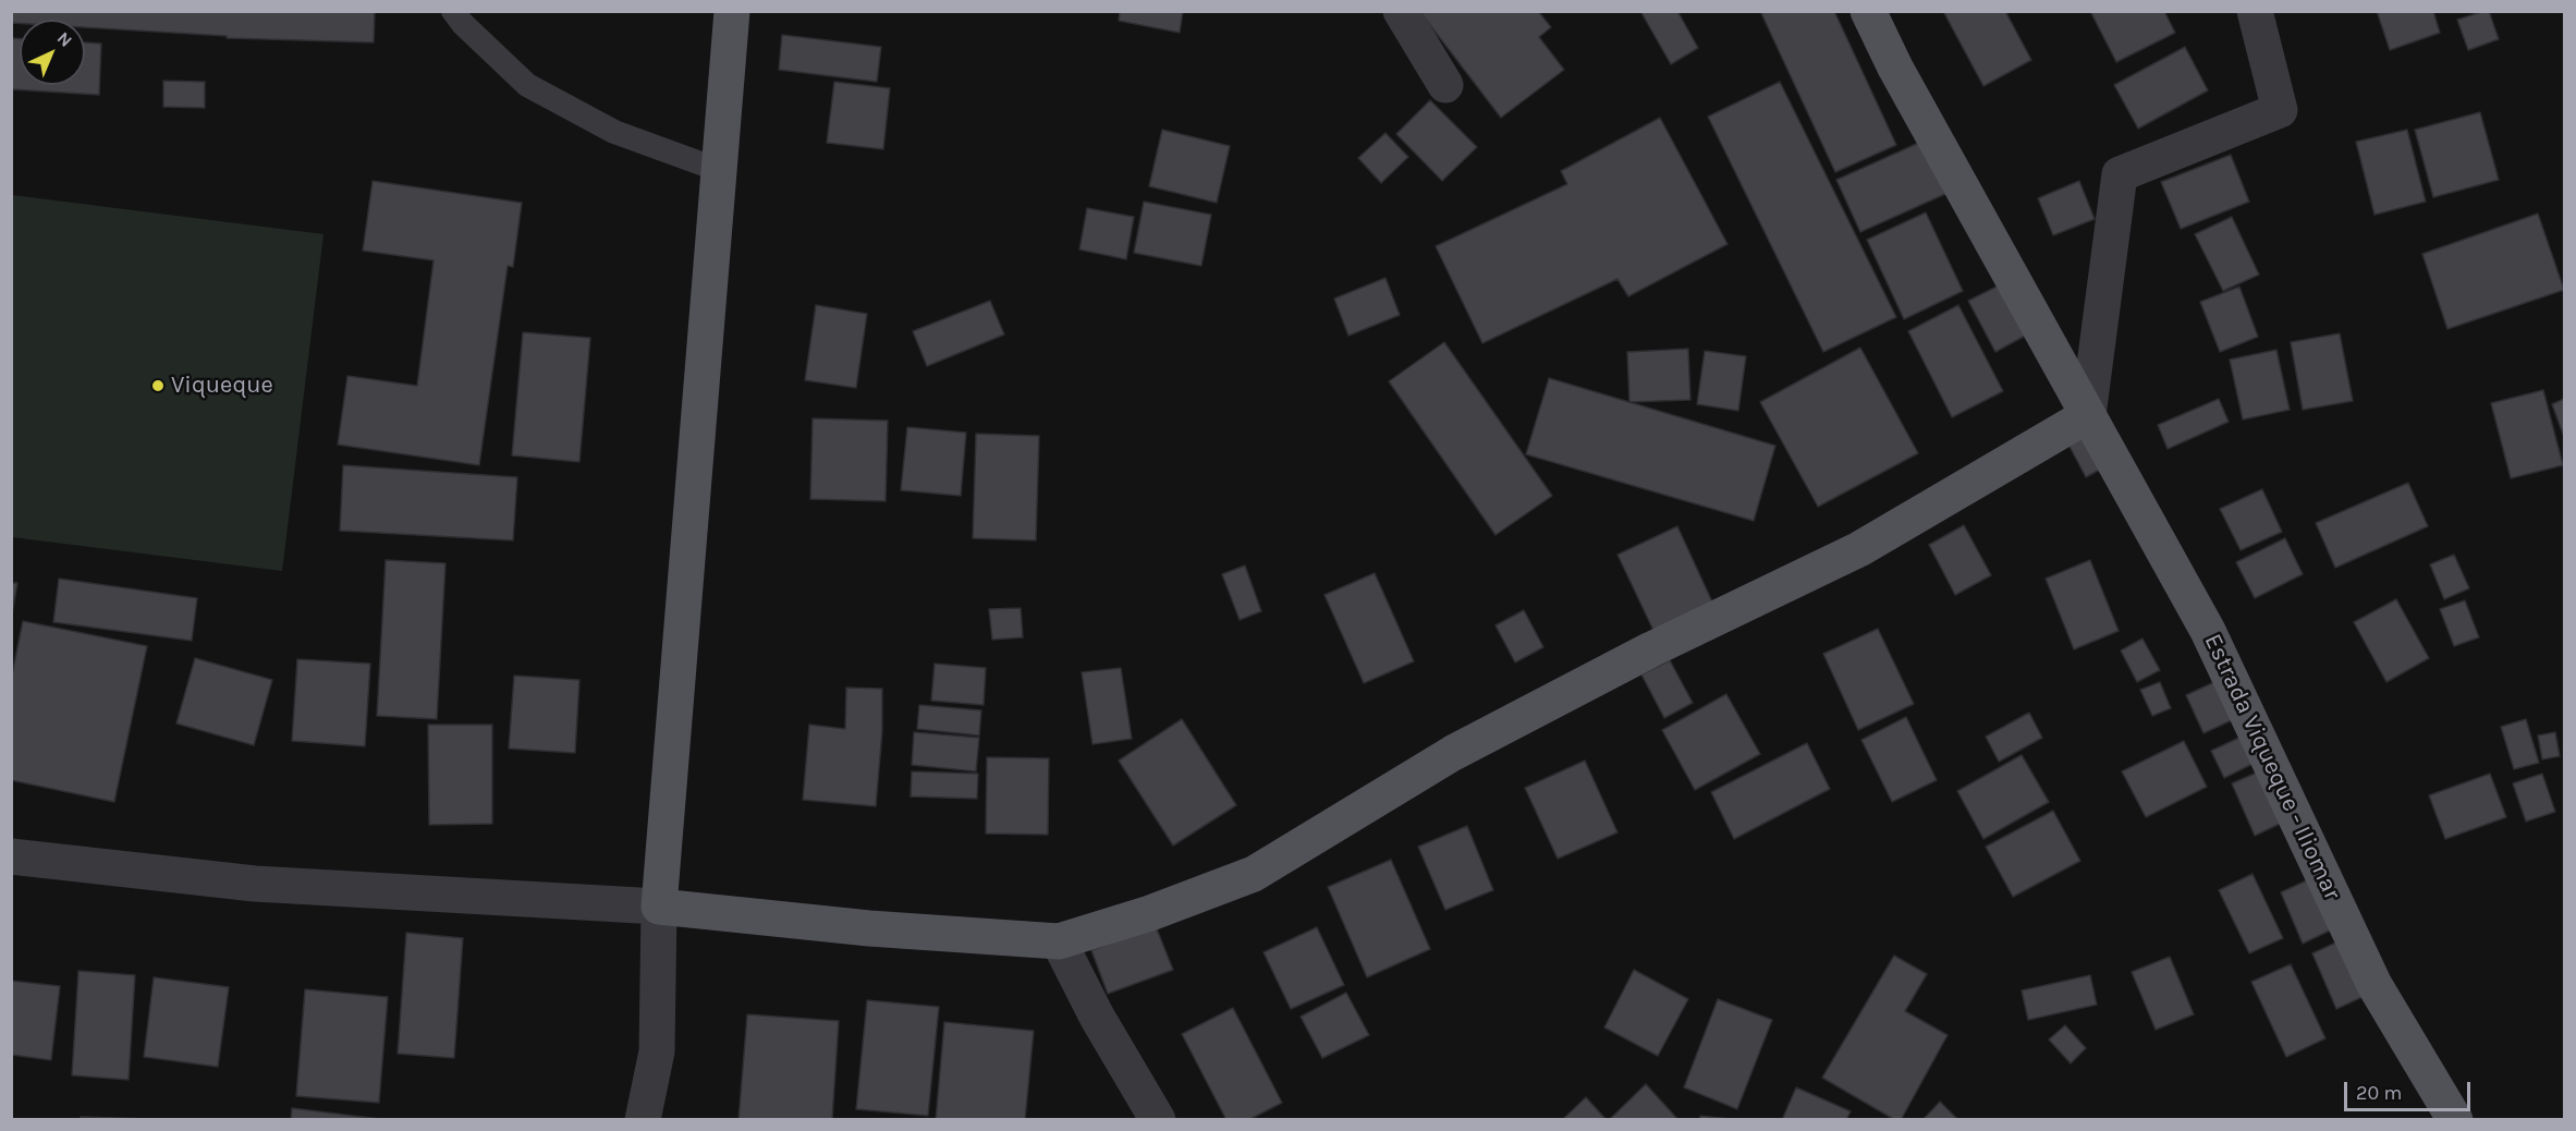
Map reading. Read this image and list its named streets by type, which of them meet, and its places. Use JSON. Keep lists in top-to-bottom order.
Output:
{
  "streets": {
    "main road": ["Estrada Viqueque - Iliomar"]
  },
  "places": ["Viqueque"],
  "scale_bar": "20 m",
  "north": "top right"
}
